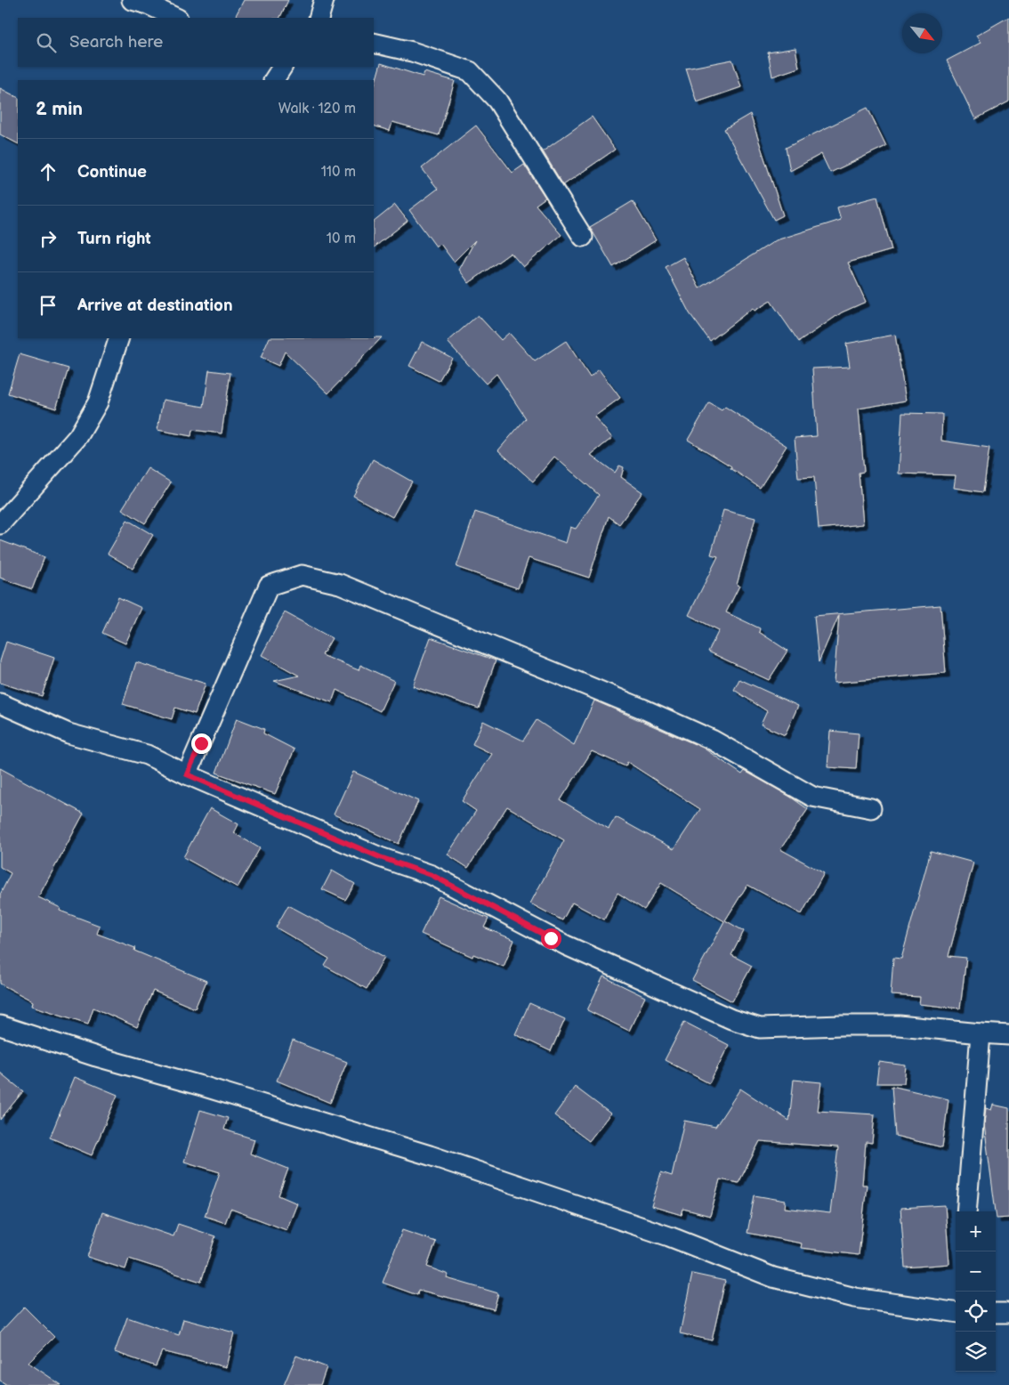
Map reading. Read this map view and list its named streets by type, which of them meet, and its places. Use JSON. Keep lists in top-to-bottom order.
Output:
{
  "north": "bottom right",
  "page": {
    "search": "Search here",
    "heading": ["2 min", "Walk · 120 m"],
    "list": [
      ["Continue", "110 m"],
      ["Turn right", "10 m"],
      "Arrive at destination"
    ],
    "map_buttons": ["+", "−"]
  }
}
